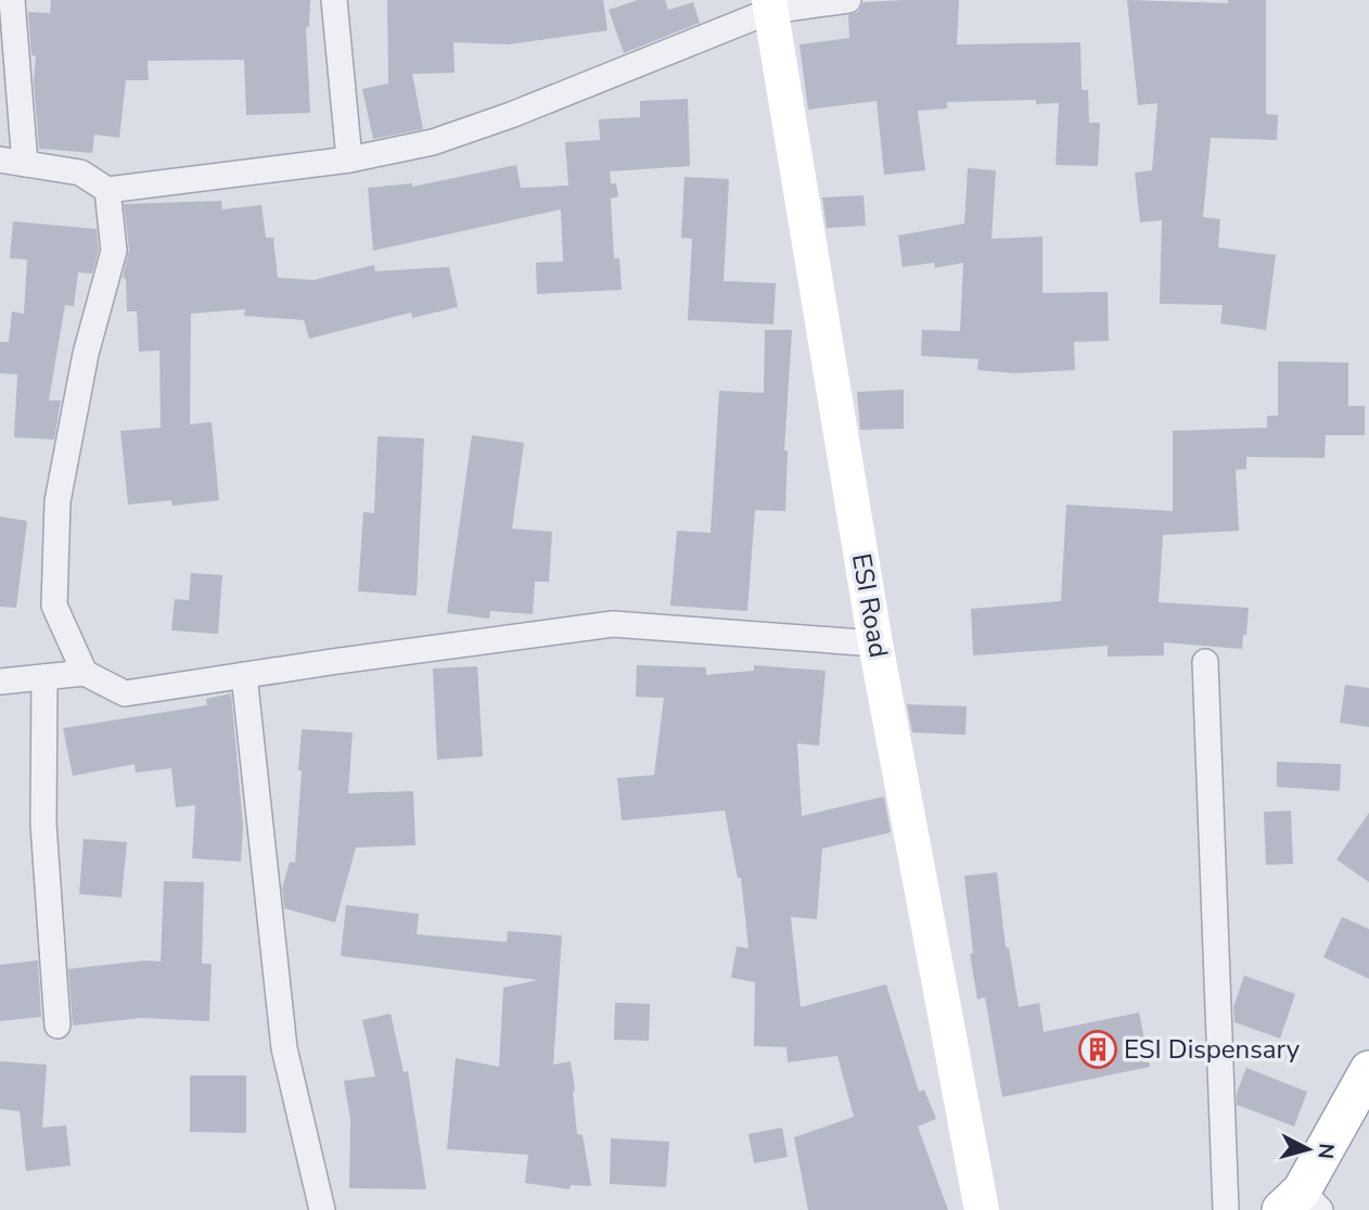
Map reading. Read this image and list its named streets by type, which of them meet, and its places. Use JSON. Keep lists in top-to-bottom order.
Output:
{
  "streets": {
    "main road": ["ESI Road"]
  },
  "places": {
    "building": ["ESI Dispensary"]
  },
  "north": "right"
}
